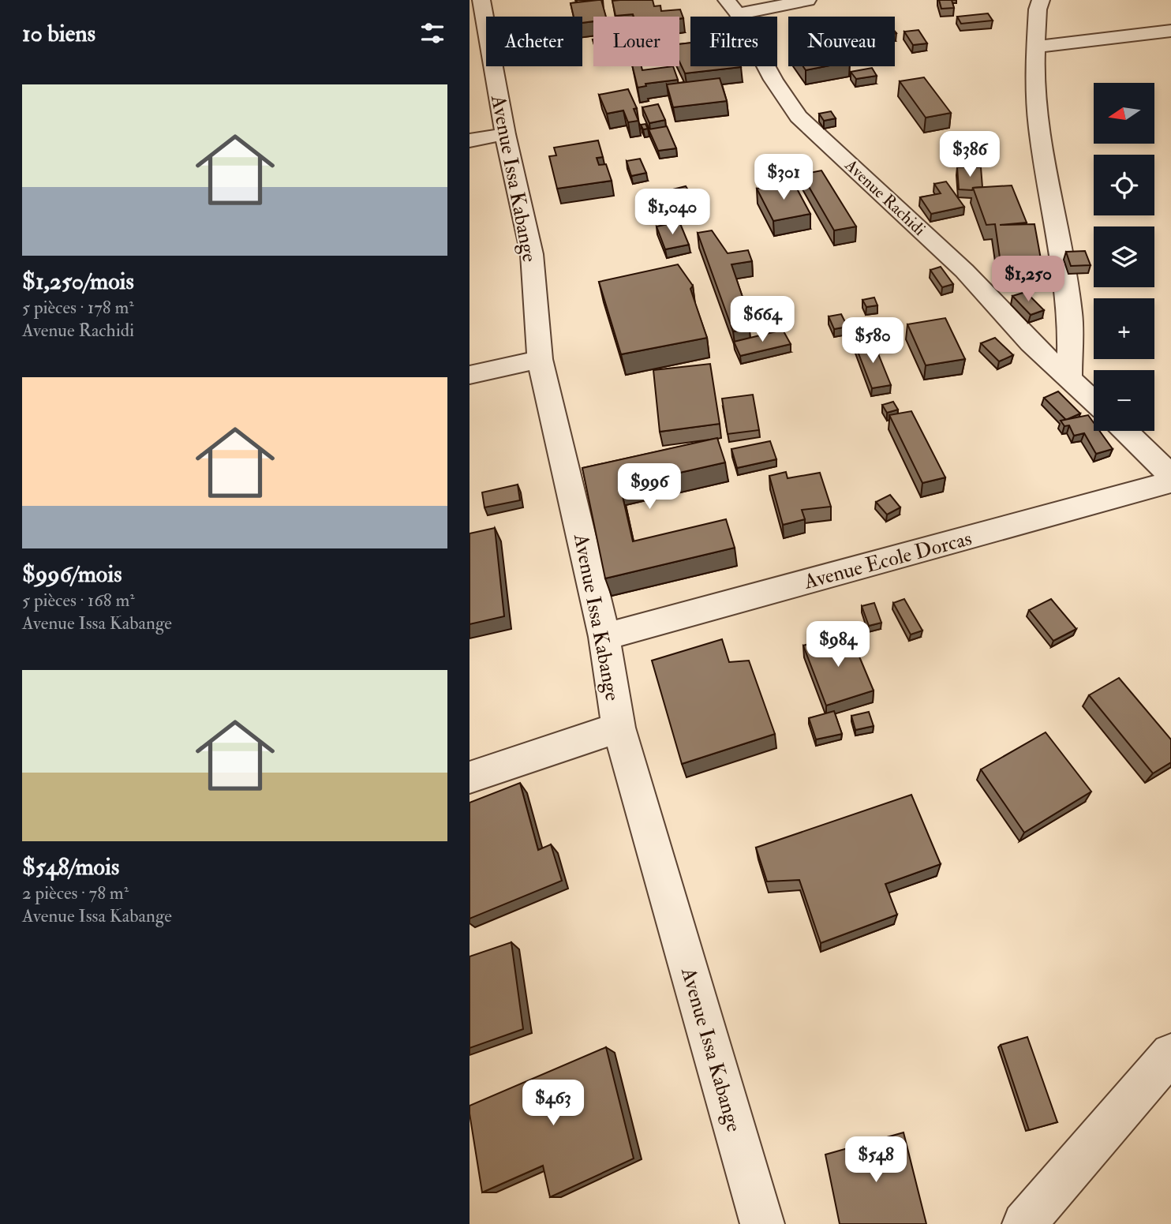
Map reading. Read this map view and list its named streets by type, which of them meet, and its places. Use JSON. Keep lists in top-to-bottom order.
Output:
{
  "streets": {
    "street": ["Avenue Issa Kabange", "Avenue Rachidi", "Avenue Ecole Dorcas"]
  },
  "crossings": [
    ["Avenue Issa Kabange", "Avenue Ecole Dorcas"]
  ],
  "north": "left",
  "page": {
    "heading": "10 biens",
    "chip": [
      "Acheter",
      "Louer",
      "Filtres",
      "Nouveau"
    ],
    "list": [
      {
        "name": "$1,250/mois",
        "note": "5 pièces · 178 m² · Avenue Rachidi"
      },
      {
        "name": "$996/mois",
        "note": "5 pièces · 168 m² · Avenue Issa Kabange"
      },
      {
        "name": "$548/mois",
        "note": "2 pièces · 78 m² · Avenue Issa Kabange"
      }
    ],
    "map_buttons": ["+", "−"],
    "price": [
      "$386",
      "$301",
      "$1,040",
      "$1,250",
      "$664",
      "$580",
      "$996",
      "$984",
      "$463",
      "$548"
    ]
  }
}
